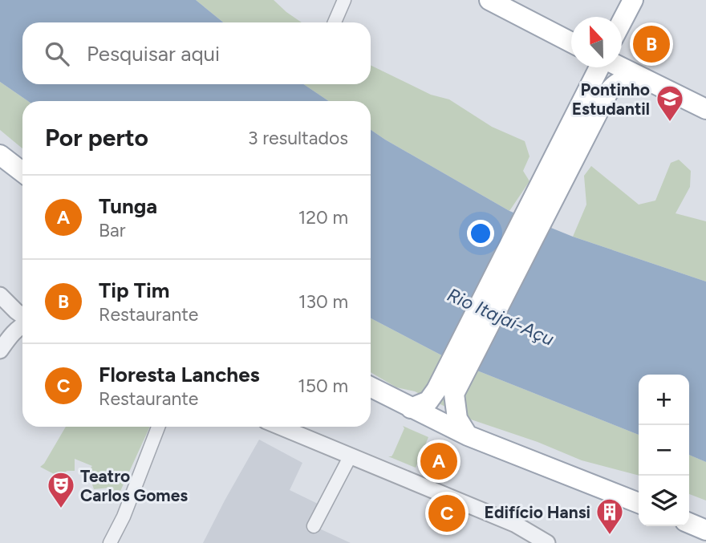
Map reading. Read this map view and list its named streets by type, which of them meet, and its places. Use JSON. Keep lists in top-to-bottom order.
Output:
{
  "water": ["Rio Itajaí-Açu"],
  "places": {
    "school or university": ["Pontinho Estudantil"],
    "theatre": ["Teatro Carlos Gomes"],
    "building": ["Edifício Hansi"]
  },
  "north": "top",
  "page": {
    "pins": ["B", "A", "C"],
    "search": "Pesquisar aqui",
    "heading": ["Por perto", "3 resultados"],
    "list": [
      {
        "mark": "A",
        "name": "Tunga",
        "note": "Bar",
        "value": "120 m"
      },
      {
        "mark": "B",
        "name": "Tip Tim",
        "note": "Restaurante",
        "value": "130 m"
      },
      {
        "mark": "C",
        "name": "Floresta Lanches",
        "note": "Restaurante",
        "value": "150 m"
      }
    ],
    "map_buttons": ["+", "−"]
  }
}
